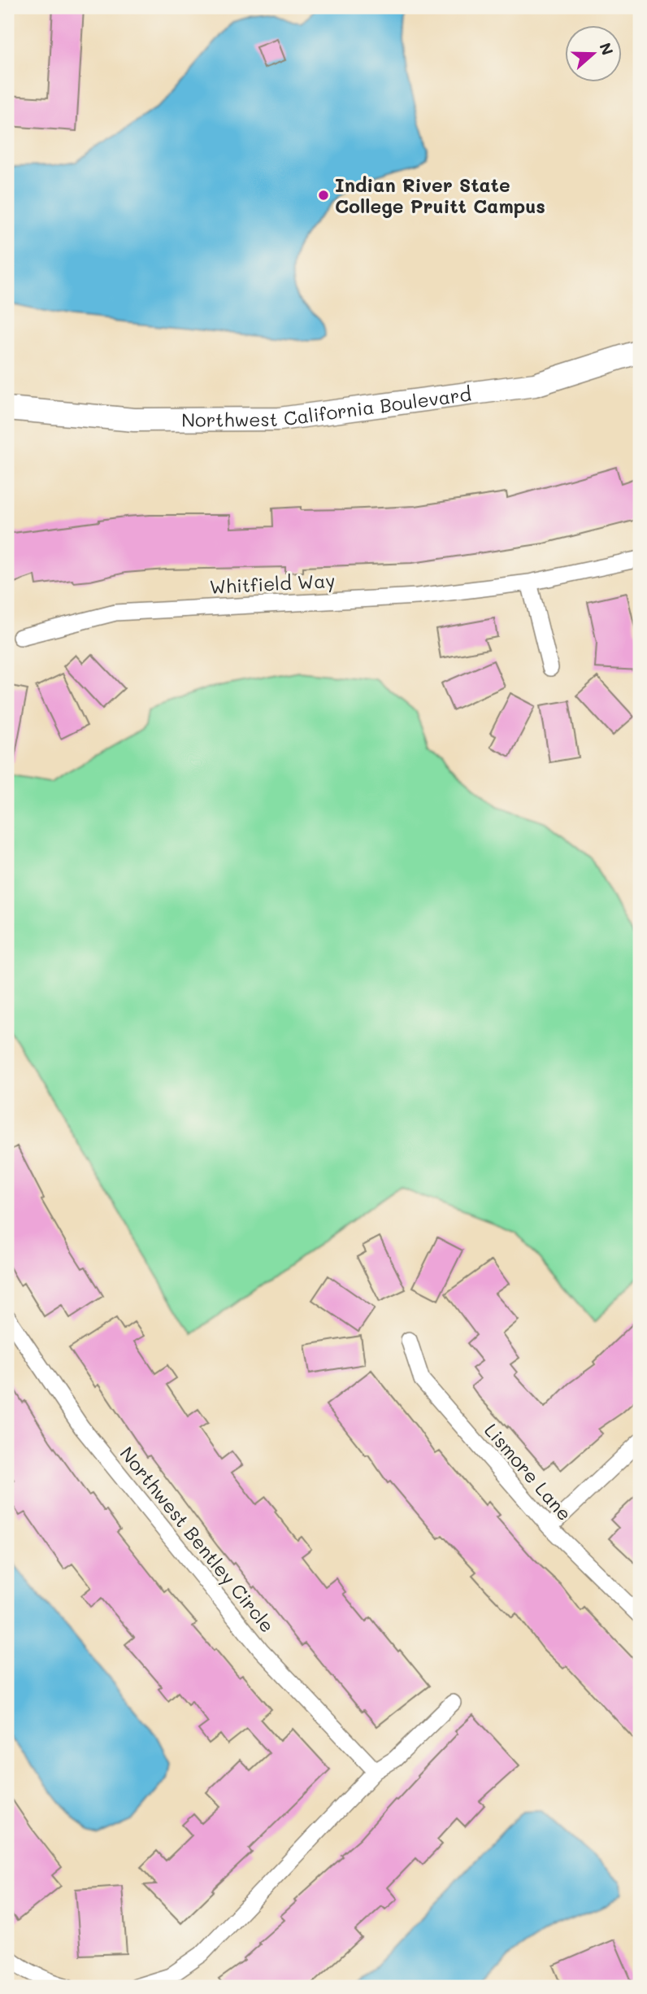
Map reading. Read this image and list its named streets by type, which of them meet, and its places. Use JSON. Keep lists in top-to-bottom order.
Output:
{
  "streets": {
    "street": [
      "Northwest California Boulevard",
      "Whitfield Way",
      "Lismore Lane",
      "Northwest Bentley Circle"
    ]
  },
  "places": ["Indian River State College Pruitt Campus"],
  "north": "right"
}
